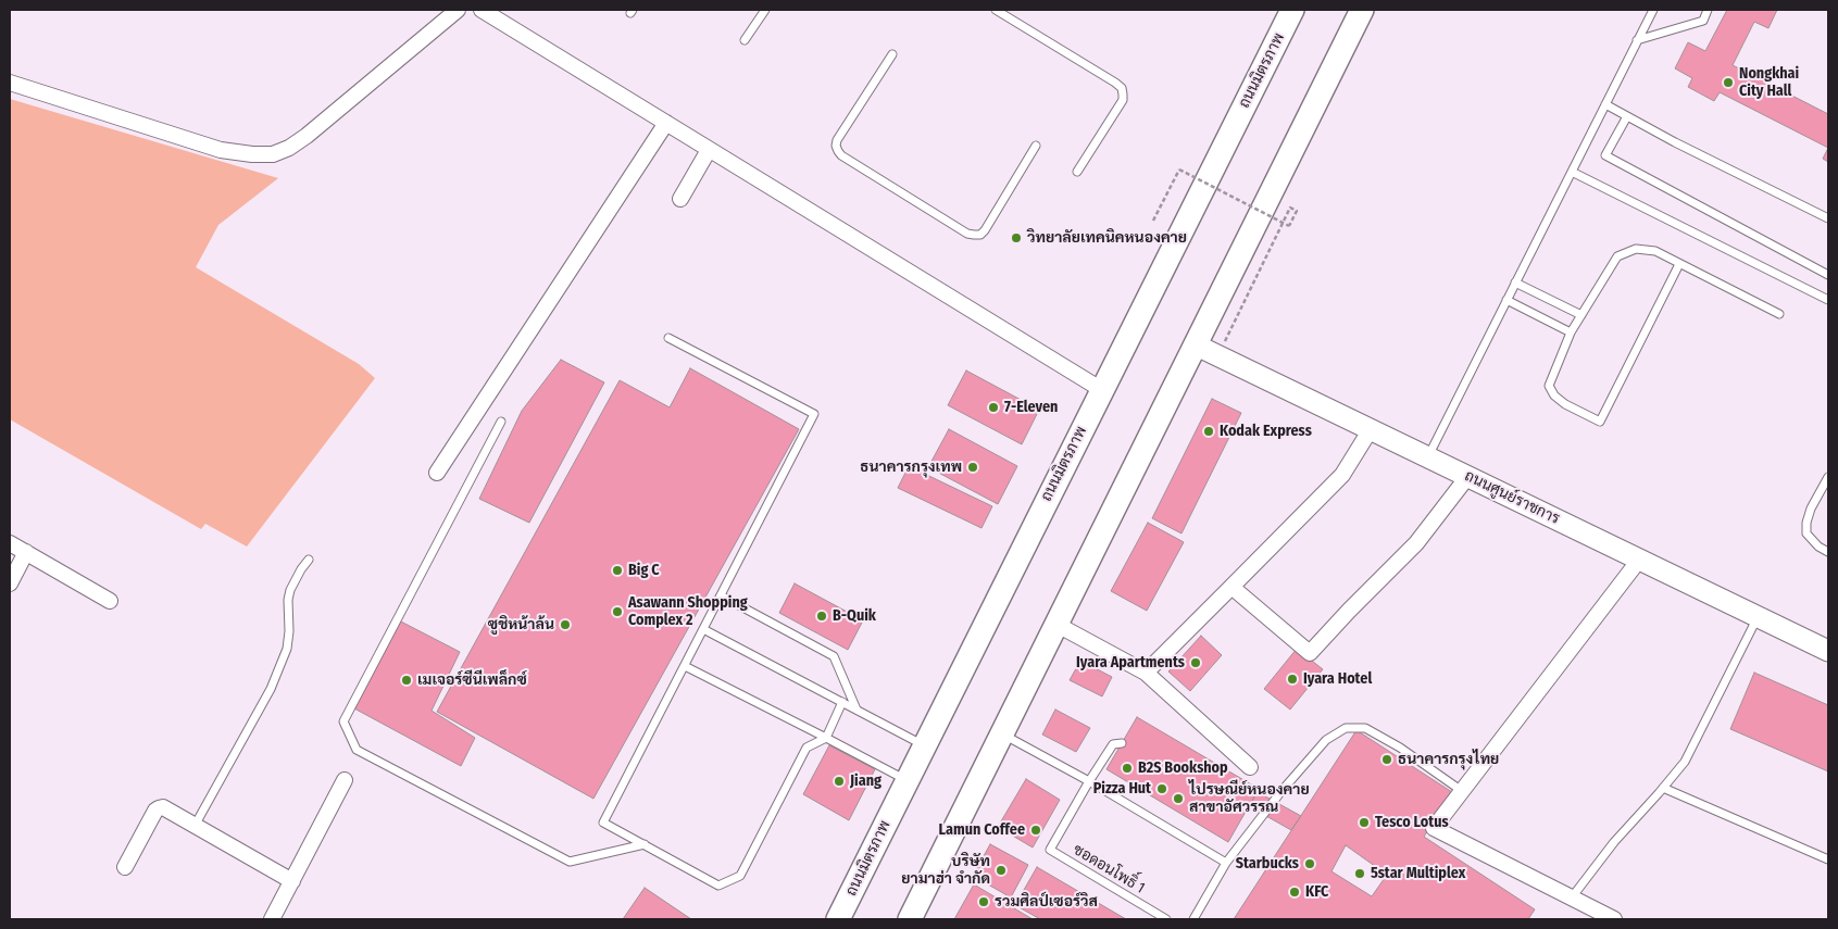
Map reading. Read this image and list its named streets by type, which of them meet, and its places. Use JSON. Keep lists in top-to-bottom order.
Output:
{
  "streets": {
    "main road": ["ถนนมิตรภาพ"],
    "street": ["ถนนศูนย์ราชการ"],
    "lane": ["ซอดอนโพธิ์ 1"]
  },
  "places": [
    "Nongkhai City Hall",
    "วิทยาลัยเทคนิคหนองคาย",
    "7-Eleven",
    "Kodak Express",
    "ธนาคารกรุงเทพ",
    "Big C",
    "Asawann Shopping Complex 2",
    "B-Quik",
    "ซูชิหน้าล้น",
    "Iyara Apartments",
    "Iyara Hotel",
    "เมเจอร์ซีนีเพล็กซ์",
    "ธนาคารกรุงไทย",
    "B2S Bookshop",
    "Jiang",
    "Pizza Hut",
    "ไปรษณีย์หนองคาย สาขาอัศวรรณ",
    "Tesco Lotus",
    "Lamun Coffee",
    "Starbucks",
    "บริษัท ยามาฮ่า จำกัด",
    "5star Multiplex",
    "KFC",
    "รวมศิลป์เซอร์วิส"
  ]
}
